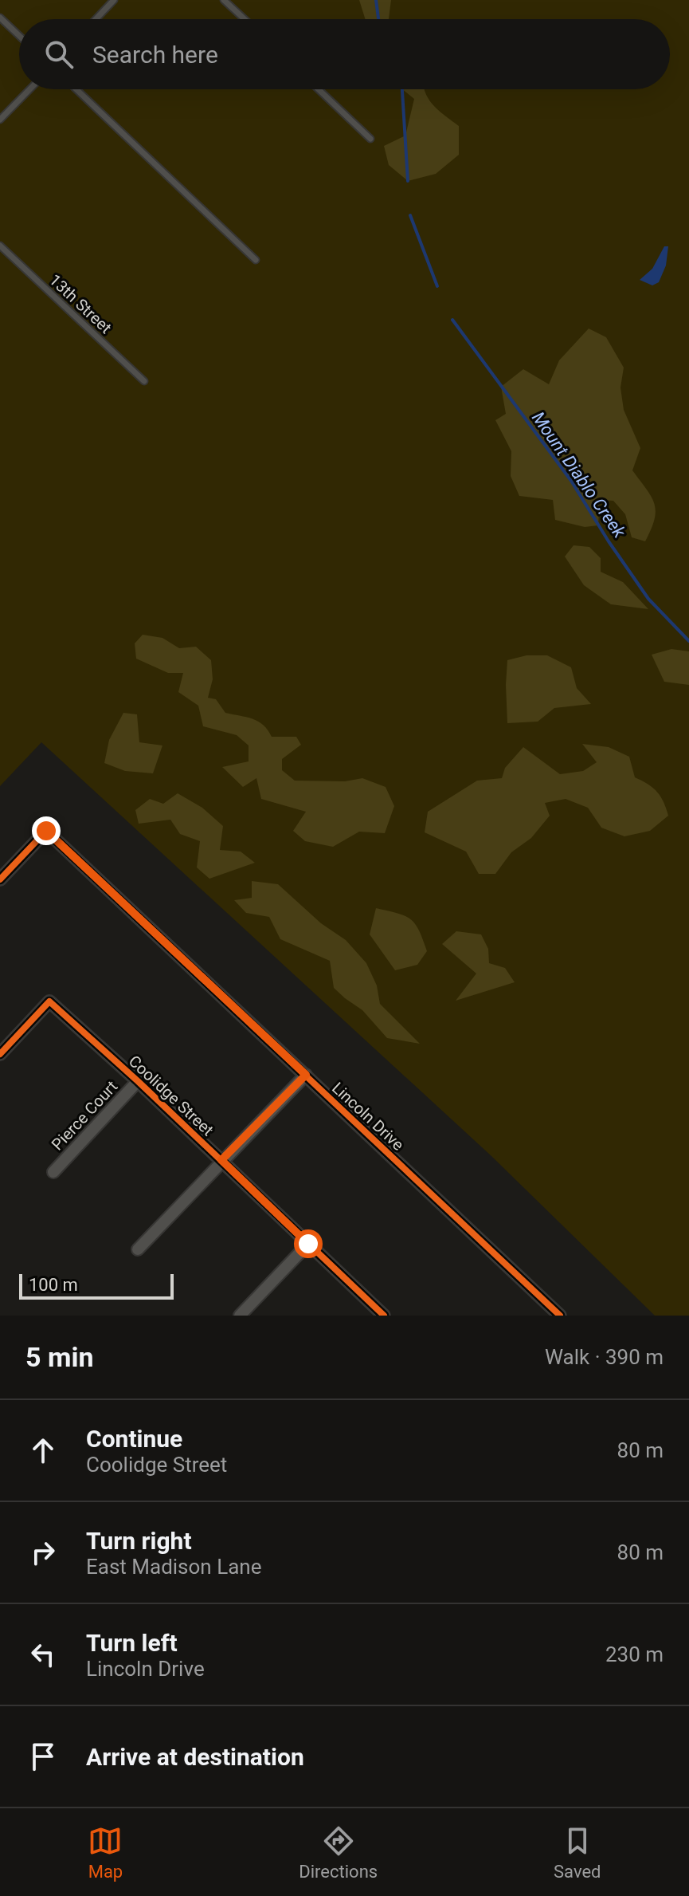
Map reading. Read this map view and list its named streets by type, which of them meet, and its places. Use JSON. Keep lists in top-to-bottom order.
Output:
{
  "streets": {
    "street": ["Coolidge Street", "Pierce Court", "Lincoln Drive"],
    "lane": ["13th Street"]
  },
  "crossings": [
    ["Coolidge Street", "Pierce Court"]
  ],
  "water": ["Mount Diablo Creek"],
  "scale_bar": "100 m",
  "page": {
    "search": "Search here",
    "scale": "100 m",
    "heading": ["5 min", "Walk · 390 m"],
    "list": [
      ["Continue", "Coolidge Street", "80 m"],
      ["Turn right", "East Madison Lane", "80 m"],
      ["Turn left", "Lincoln Drive", "230 m"],
      "Arrive at destination"
    ],
    "nav": ["Map", "Directions", "Saved"]
  }
}
